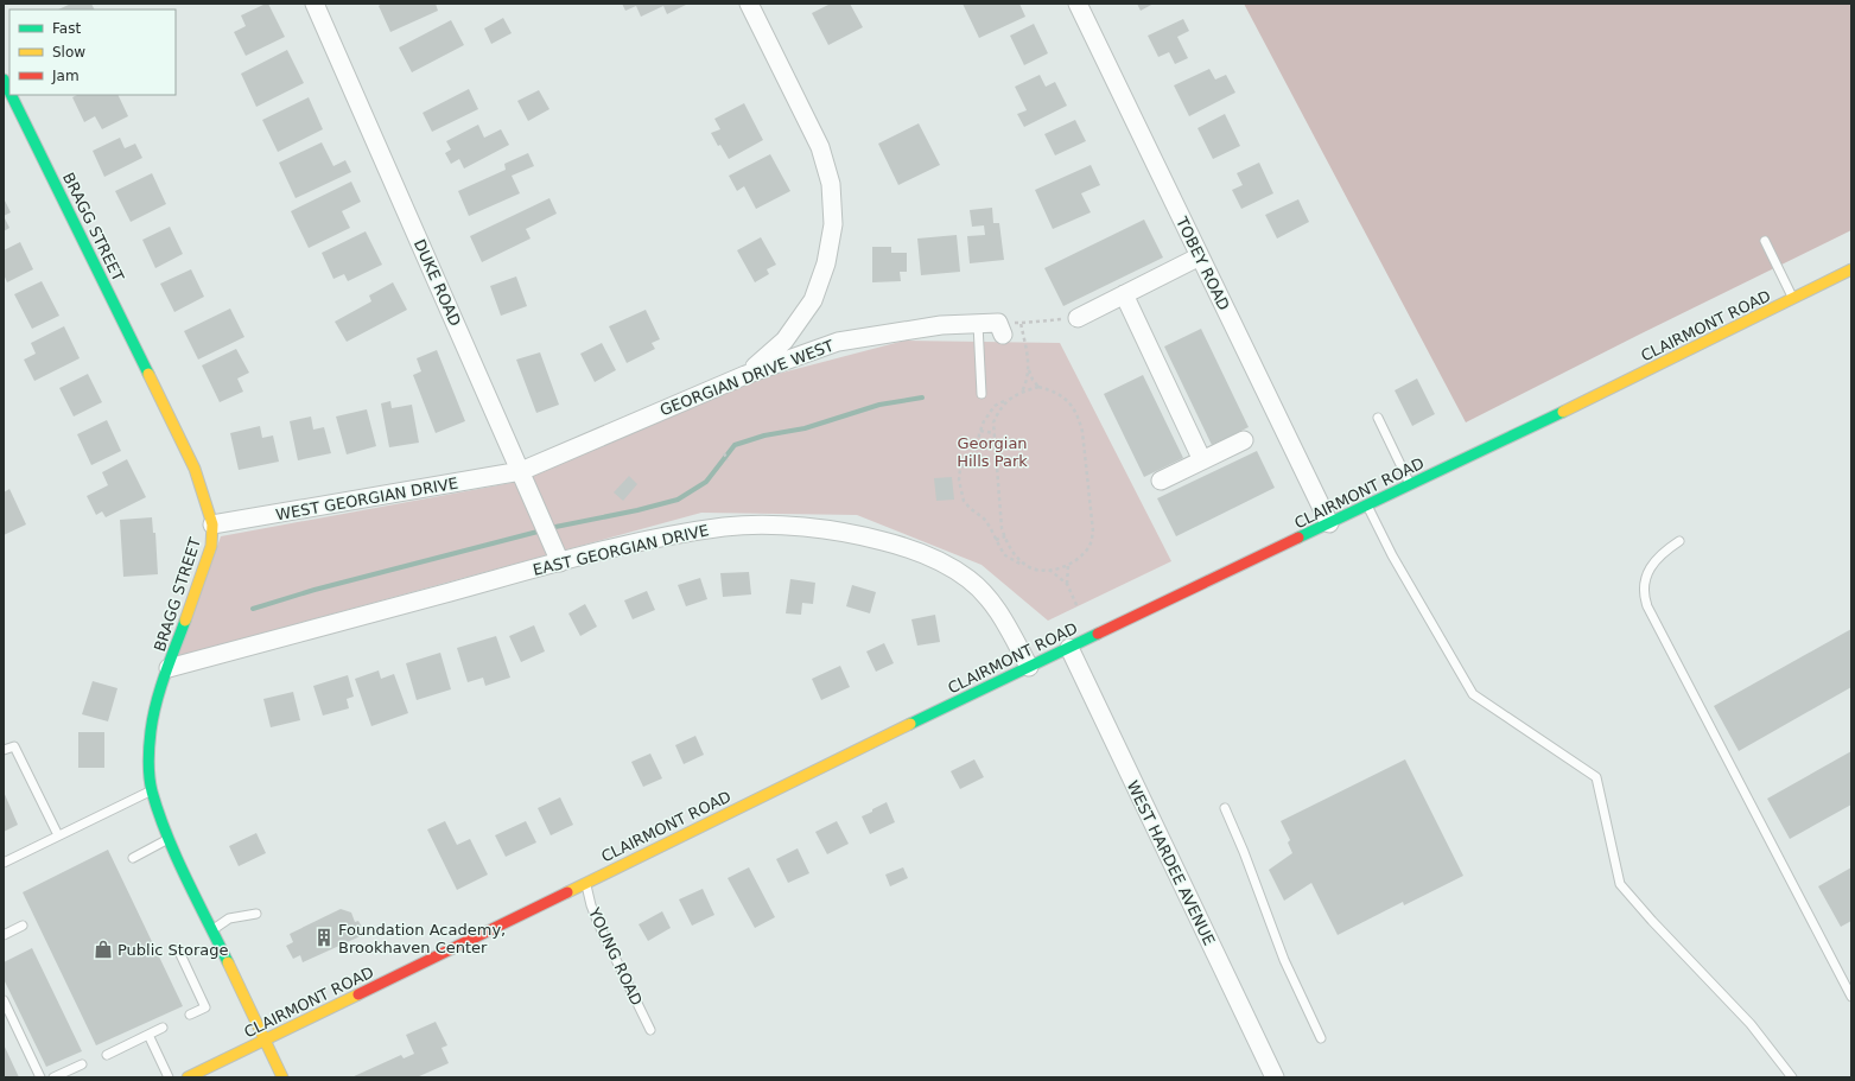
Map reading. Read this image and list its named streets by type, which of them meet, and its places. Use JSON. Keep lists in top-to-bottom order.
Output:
{
  "streets": {
    "main road": ["BRAGG STREET", "CLAIRMONT ROAD"],
    "street": [
      "TOBEY ROAD",
      "DUKE ROAD",
      "GEORGIAN DRIVE WEST",
      "WEST GEORGIAN DRIVE",
      "EAST GEORGIAN DRIVE",
      "WEST HARDEE AVENUE"
    ],
    "lane": ["YOUNG ROAD"]
  },
  "crossings": [
    ["BRAGG STREET", "CLAIRMONT ROAD"],
    ["BRAGG STREET", "WEST GEORGIAN DRIVE"],
    ["BRAGG STREET", "EAST GEORGIAN DRIVE"],
    ["TOBEY ROAD", "CLAIRMONT ROAD"],
    ["DUKE ROAD", "GEORGIAN DRIVE WEST"],
    ["DUKE ROAD", "WEST GEORGIAN DRIVE"],
    ["DUKE ROAD", "EAST GEORGIAN DRIVE"],
    ["CLAIRMONT ROAD", "EAST GEORGIAN DRIVE"],
    ["CLAIRMONT ROAD", "WEST HARDEE AVENUE"],
    ["CLAIRMONT ROAD", "YOUNG ROAD"],
    ["GEORGIAN DRIVE WEST", "WEST GEORGIAN DRIVE"]
  ],
  "parks": ["Georgian Hills Park"],
  "places": {
    "building": ["Foundation Academy, Brookhaven Center"],
    "shop": ["Public Storage"]
  },
  "legend": ["Fast", "Slow", "Jam"]
}
